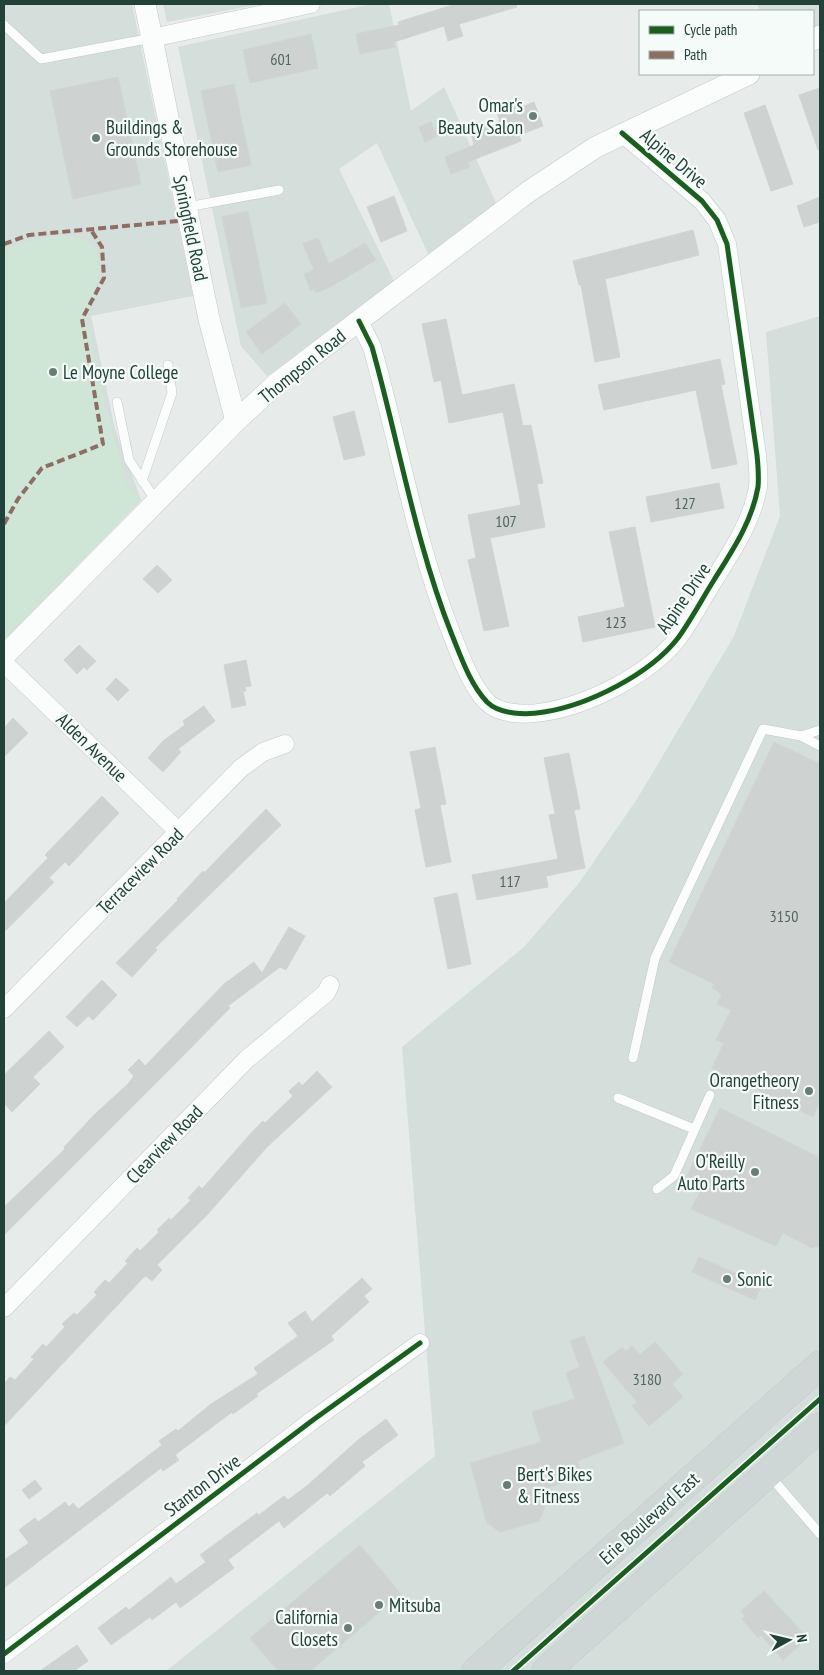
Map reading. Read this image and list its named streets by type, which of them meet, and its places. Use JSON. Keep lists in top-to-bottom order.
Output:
{
  "streets": {
    "main road": ["Erie Boulevard East"],
    "street": [
      "Alpine Drive",
      "Springfield Road",
      "Thompson Road",
      "Alden Avenue",
      "Terraceview Road",
      "Clearview Road",
      "Stanton Drive"
    ]
  },
  "crossings": [
    ["Alpine Drive", "Thompson Road"],
    ["Springfield Road", "Thompson Road"],
    ["Alden Avenue", "Terraceview Road"]
  ],
  "places": [
    "Omar's Beauty Salon",
    "Buildings & Grounds Storehouse",
    "Le Moyne College",
    "Orangetheory Fitness",
    "O'Reilly Auto Parts",
    "Sonic",
    "Bert's Bikes & Fitness",
    "Mitsuba",
    "California Closets"
  ],
  "house_numbers": [
    "601",
    "127",
    "107",
    "123",
    "117",
    "3150",
    "3180"
  ],
  "legend": ["Cycle path", "Path"],
  "north": "right"
}
